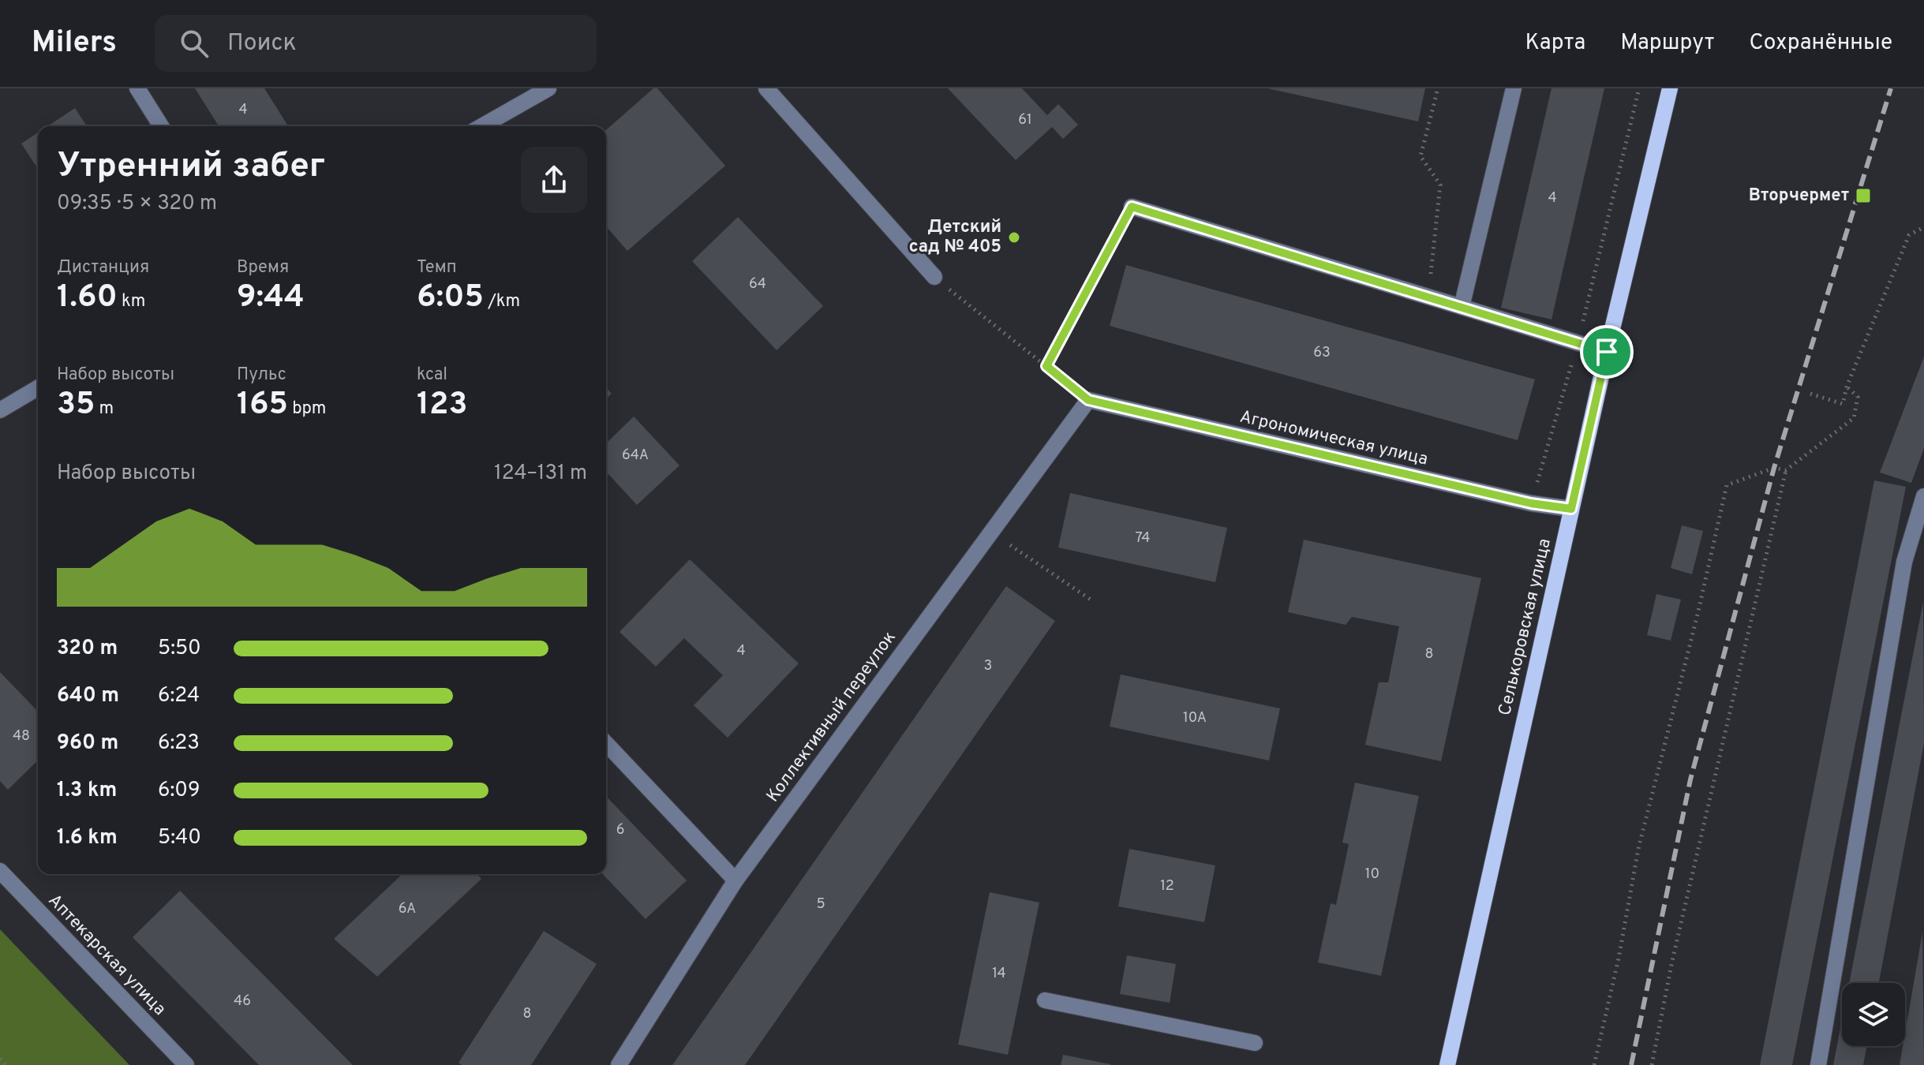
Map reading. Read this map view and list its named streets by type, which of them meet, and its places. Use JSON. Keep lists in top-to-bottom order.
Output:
{
  "streets": {
    "main road": ["Селькоровская улица"],
    "street": ["Агрономическая улица", "Коллективный переулок", "Аптекарская улица"]
  },
  "crossings": [
    ["Агрономическая улица", "Селькоровская улица"],
    ["Агрономическая улица", "Коллективный переулок"]
  ],
  "places": {
    "transit": ["Вторчермет"],
    "other": ["Детский сад № 405"]
  },
  "house_numbers": [
    "4",
    "61",
    "4",
    "64",
    "63",
    "64А",
    "74",
    "4",
    "8",
    "3",
    "10А",
    "48",
    "6",
    "10",
    "12",
    "5",
    "6А",
    "14",
    "46",
    "8"
  ],
  "page": {
    "header": "Milers",
    "search": "Поиск",
    "nav": ["Карта", "Маршрут", "Сохранённые"],
    "heading": ["Утренний забег", "09:35 · 5 × 320 m"],
    "stats": [
      ["Дистанция", "1.60 km"],
      ["Время", "9:44"],
      ["Темп", "6:05 /km"],
      ["Набор высоты", "35 m"],
      ["Пульс", "165 bpm"],
      ["kcal", "123"]
    ],
    "chart": ["Набор высоты", "124–131 m"],
    "list": [
      {
        "name": "320 m",
        "note": "5:50"
      },
      {
        "name": "640 m",
        "note": "6:24"
      },
      {
        "name": "960 m",
        "note": "6:23"
      },
      {
        "name": "1.3 km",
        "note": "6:09"
      },
      {
        "name": "1.6 km",
        "note": "5:40"
      }
    ]
  }
}
